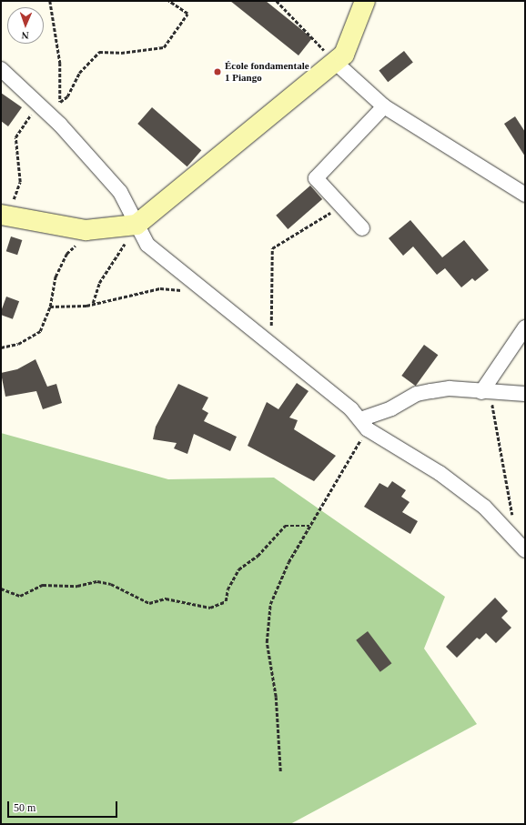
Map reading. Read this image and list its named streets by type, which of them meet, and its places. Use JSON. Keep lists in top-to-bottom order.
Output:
{
  "places": ["École fondamentale 1 Piango"],
  "scale_bar": "50 m",
  "north": "bottom"
}
